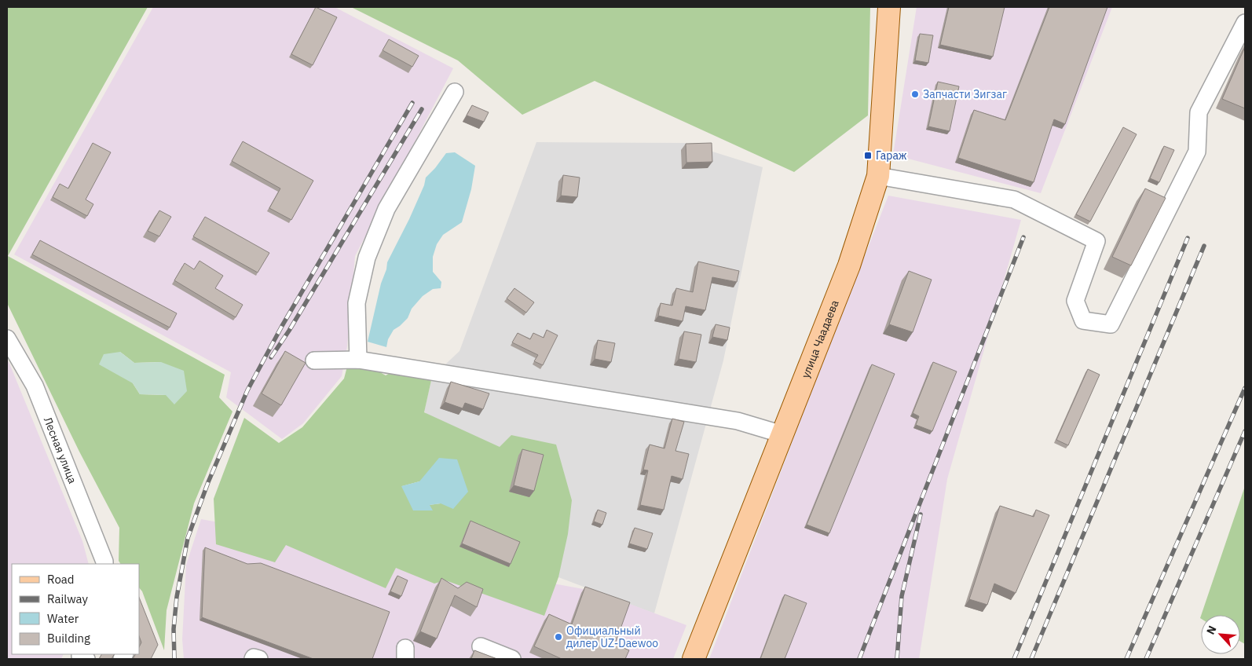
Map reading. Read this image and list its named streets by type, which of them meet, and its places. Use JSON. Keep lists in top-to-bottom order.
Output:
{
  "streets": {
    "main road": ["улица Чаадаева"],
    "street": ["Лесная улица"]
  },
  "places": {
    "other": ["Запчасти Зигзаг", "Официальный дилер UZ-Daewoo"],
    "transit": ["Гараж"]
  },
  "legend": [
    "Road",
    "Railway",
    "Water",
    "Building"
  ],
  "north": "top left"
}
